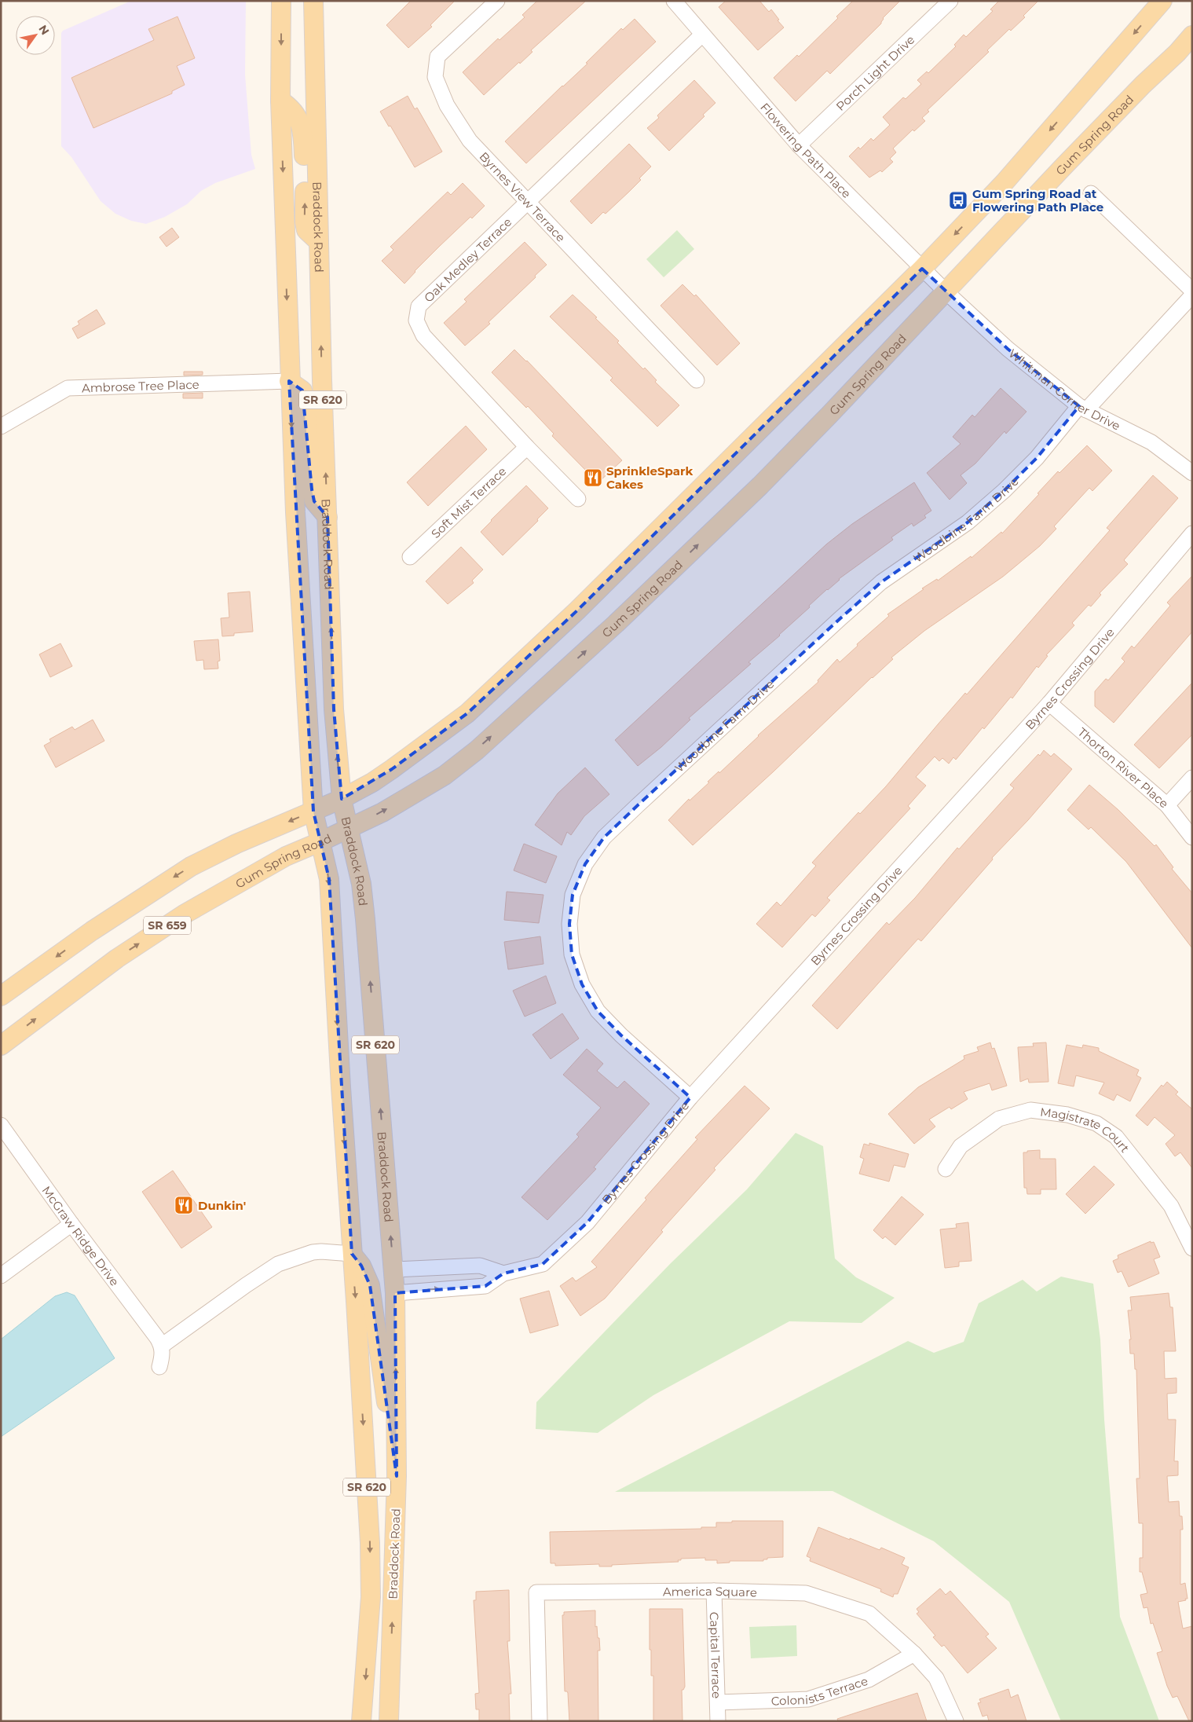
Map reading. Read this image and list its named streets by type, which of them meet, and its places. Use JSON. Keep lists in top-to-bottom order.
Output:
{
  "streets": {
    "main road": [
      "Gum Spring Road",
      "Braddock Road",
      "SR 620",
      "SR 659"
    ],
    "street": [
      "Porch Light Drive",
      "Flowering Path Place",
      "Byrnes View Terrace",
      "Oak Medley Terrace",
      "Ambrose Tree Place",
      "Whitman Corner Drive",
      "Soft Mist Terrace",
      "Woodbine Farm Drive",
      "Byrnes Crossing Drive",
      "Thorton River Place",
      "Magistrate Court",
      "McGraw Ridge Drive",
      "America Square",
      "Capital Terrace",
      "Colonists Terrace"
    ]
  },
  "crossings": [
    ["Porch Light Drive", "Flowering Path Place"],
    ["Gum Spring Road", "Flowering Path Place"],
    ["Gum Spring Road", "Braddock Road"],
    ["Gum Spring Road", "Whitman Corner Drive"],
    ["Flowering Path Place", "Oak Medley Terrace"],
    ["Flowering Path Place", "Whitman Corner Drive"],
    ["Flowering Path Place", "SR 659"],
    ["Byrnes View Terrace", "Oak Medley Terrace"],
    ["Braddock Road", "Ambrose Tree Place"],
    ["Braddock Road", "Byrnes Crossing Drive"],
    ["Braddock Road", "SR 659"],
    ["Oak Medley Terrace", "Soft Mist Terrace"],
    ["Whitman Corner Drive", "Woodbine Farm Drive"],
    ["Woodbine Farm Drive", "Byrnes Crossing Drive"],
    ["Byrnes Crossing Drive", "Thorton River Place"],
    ["America Square", "Capital Terrace"],
    ["America Square", "Colonists Terrace"],
    ["Capital Terrace", "Colonists Terrace"]
  ],
  "places": {
    "bus stop": ["Gum Spring Road at Flowering Path Place"],
    "restaurant": ["SprinkleSpark Cakes", "Dunkin'"]
  },
  "north": "top right"
}
